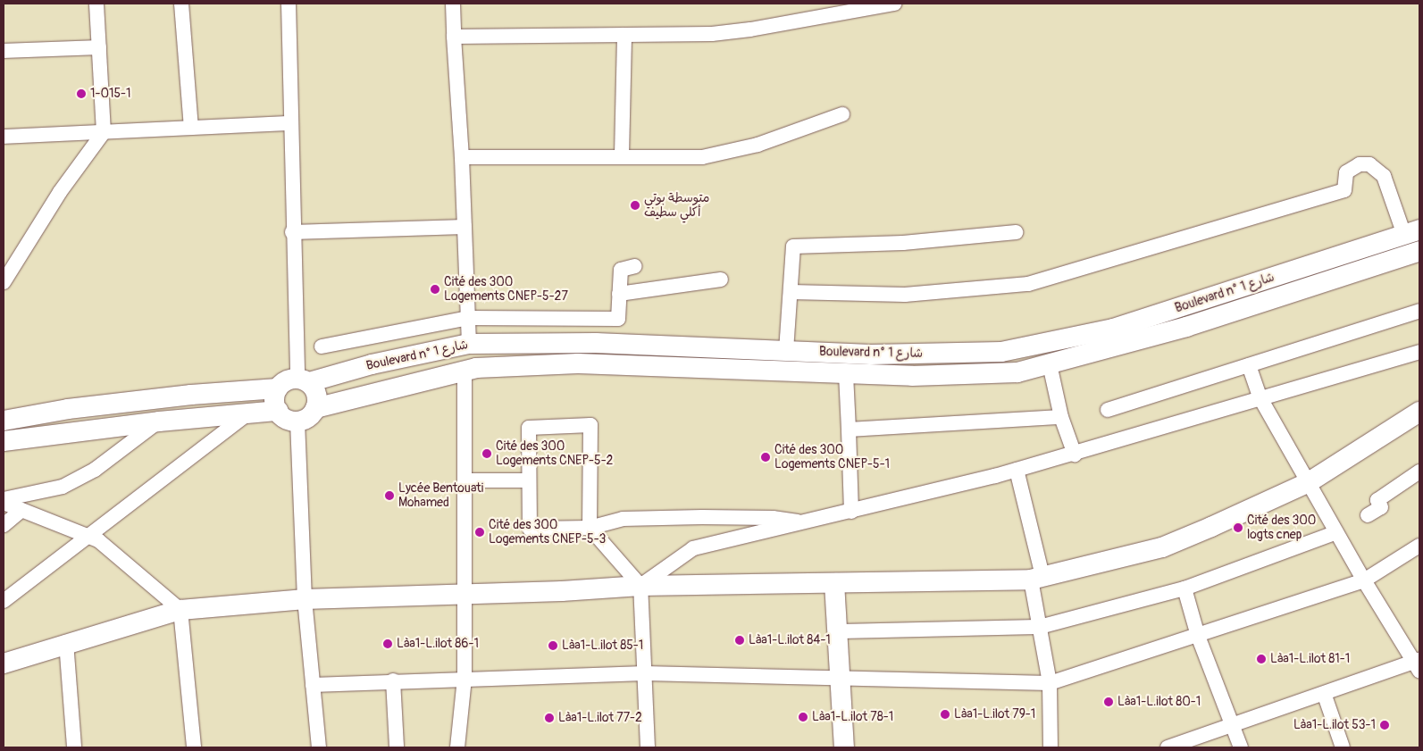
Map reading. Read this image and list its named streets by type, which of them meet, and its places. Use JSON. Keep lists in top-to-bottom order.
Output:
{
  "streets": {
    "main road": ["Boulevard n° شارع 1"]
  },
  "places": [
    "1-015-1",
    "متوسطة بوتي أكلي سطيف",
    "Cité des 300 Logements CNEP-5-27",
    "Cité des 300 Logements CNEP-5-2",
    "Cité des 300 Logements CNEP-5-1",
    "Lycée Bentouati Mohamed",
    "Cité des 300 logts cnep",
    "Cité des 300 Logements CNEP-5-3",
    "Làa1-L.ilot 84-1",
    "Làa1-L.ilot 86-1",
    "Làa1-L.ilot 85-1",
    "Làa1-L.ilot 81-1",
    "Làa1-L.ilot 80-1",
    "Làa1-L.ilot 79-1",
    "Làa1-L.ilot 78-1",
    "Làa1-L.ilot 77-2",
    "Làa1-L.ilot 53-1"
  ]
}
